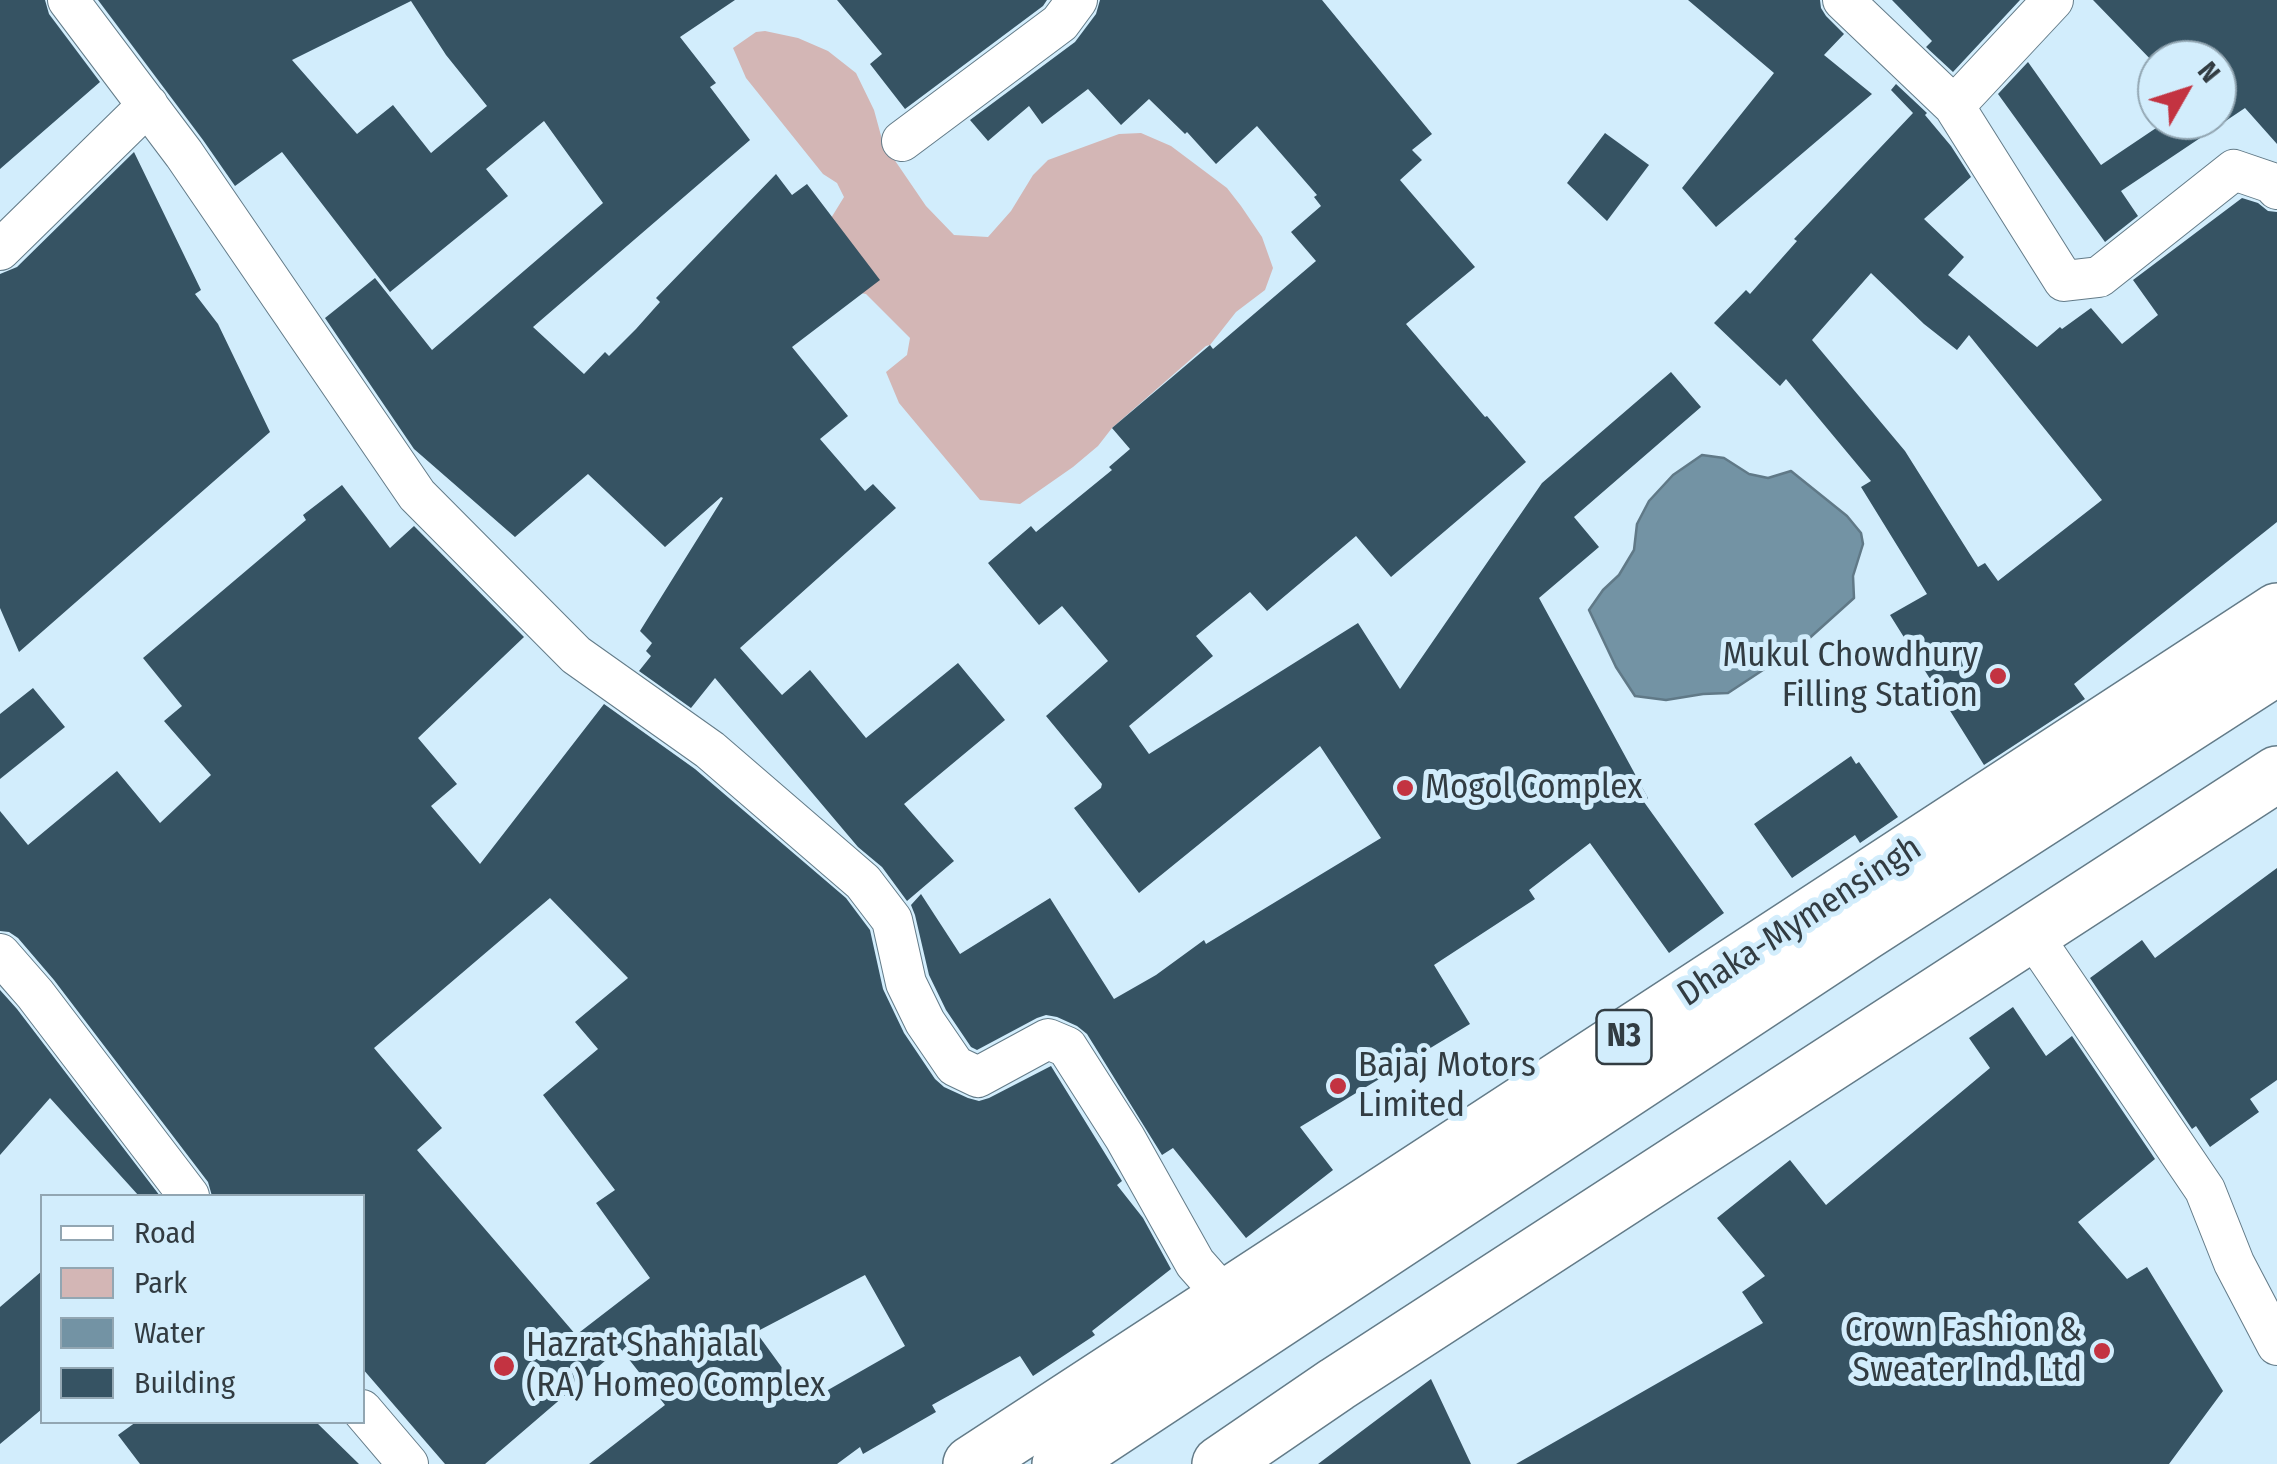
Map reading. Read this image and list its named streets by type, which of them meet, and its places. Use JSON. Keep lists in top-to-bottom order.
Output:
{
  "streets": {
    "highway": ["Dhaka-Mymensingh", "N3"]
  },
  "places": [
    "Mukul Chowdhury Filling Station",
    "Mogol Complex",
    "Bajaj Motors Limited",
    "Crown Fashion & Sweater Ind. Ltd",
    "Hazrat Shahjalal (RA) Homeo Complex"
  ],
  "legend": [
    "Road",
    "Park",
    "Water",
    "Building"
  ],
  "north": "top right"
}
